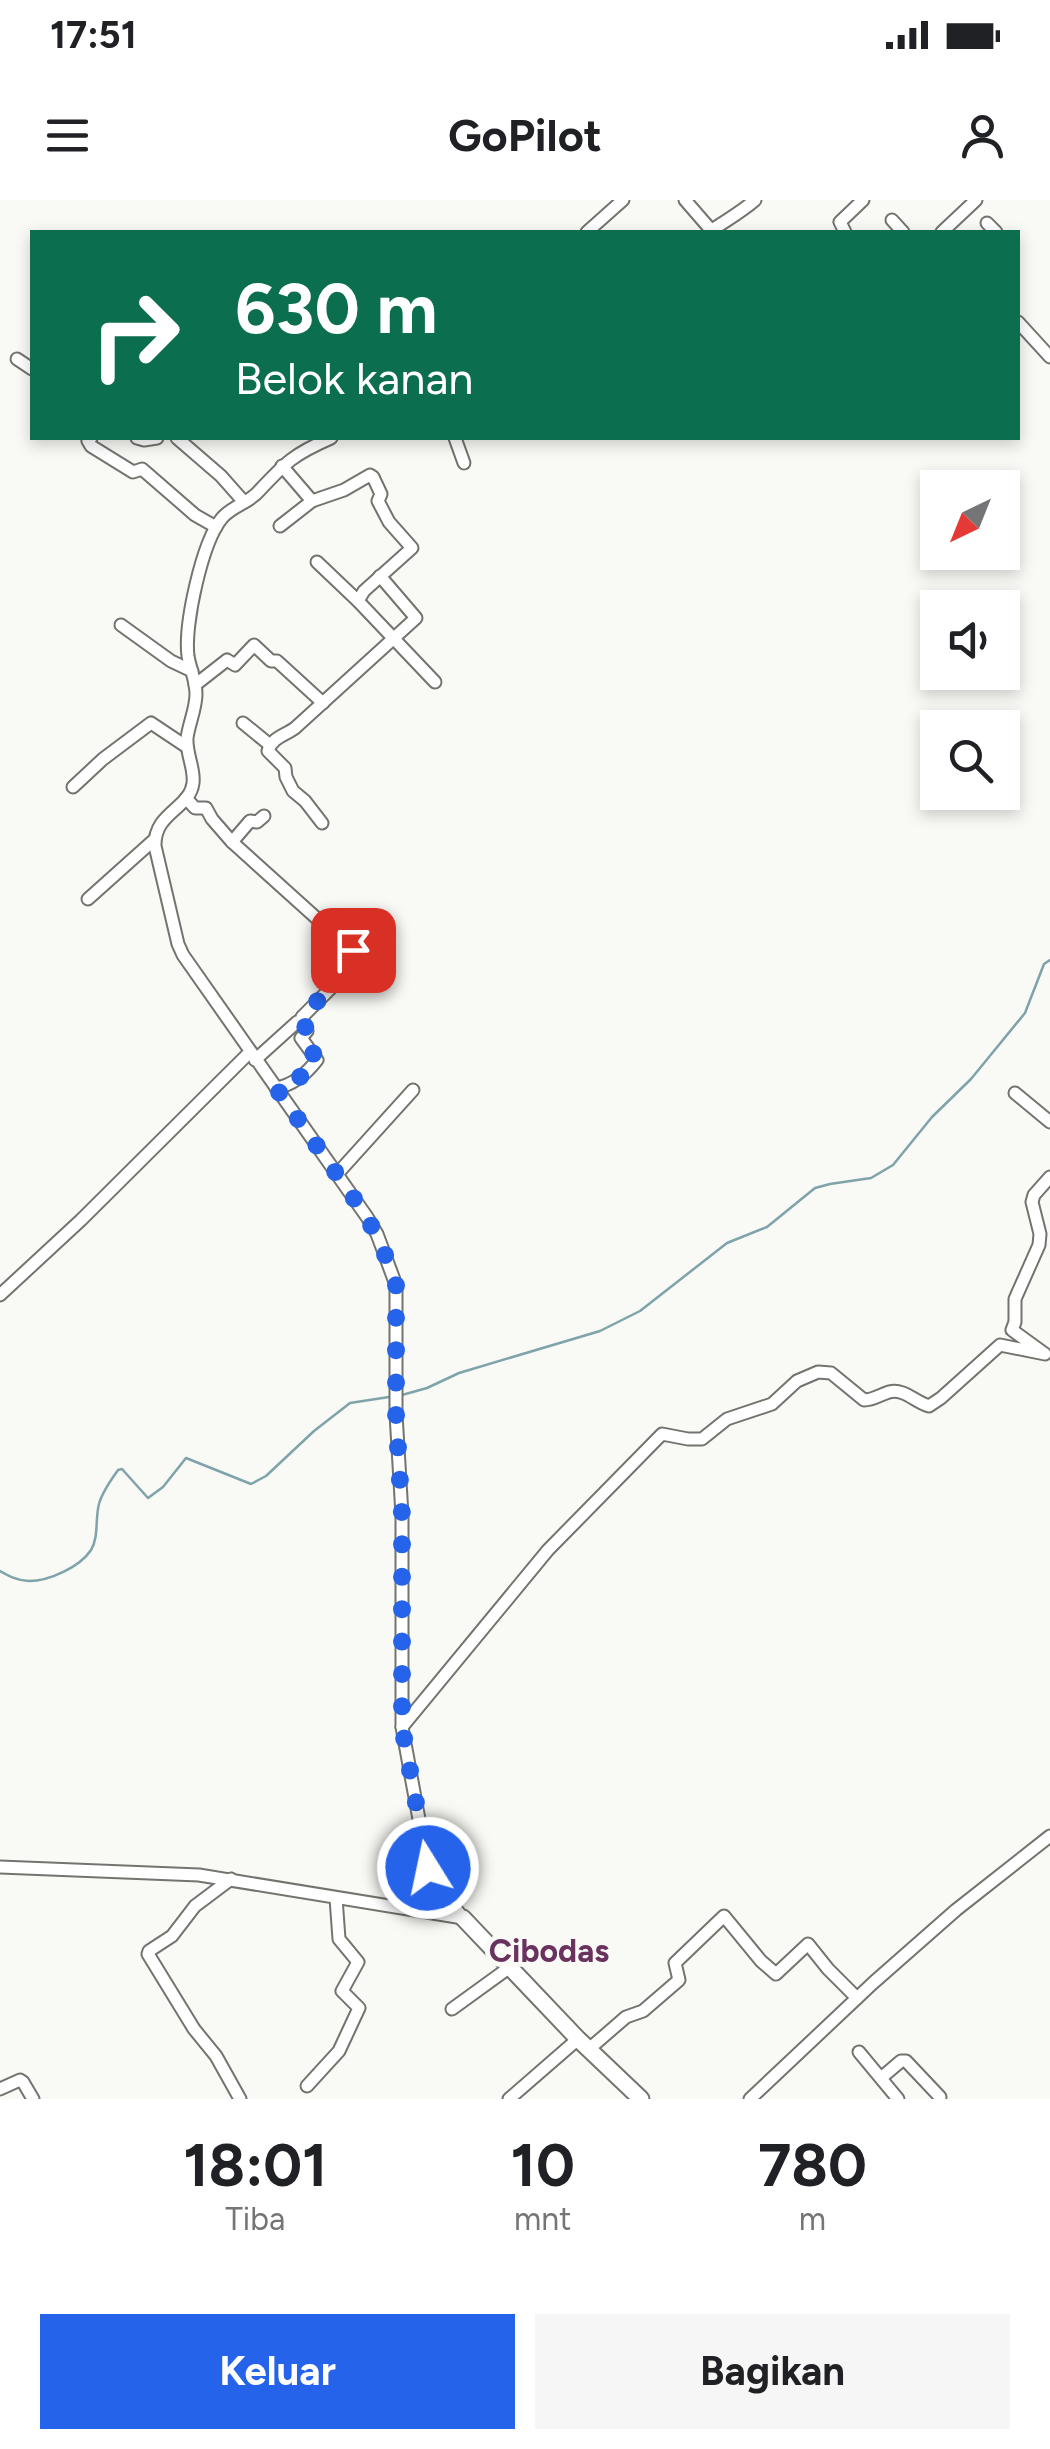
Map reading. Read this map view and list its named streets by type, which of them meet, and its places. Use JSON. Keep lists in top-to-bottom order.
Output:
{
  "districts": ["Cibodas"],
  "north": "bottom left",
  "page": {
    "status": "17:51",
    "header": "GoPilot",
    "turn": ["630 m", "Belok kanan"],
    "eta": [
      "18:01",
      "Tiba",
      "10",
      "mnt",
      "780",
      "m"
    ],
    "buttons": ["Keluar", "Bagikan"]
  }
}
